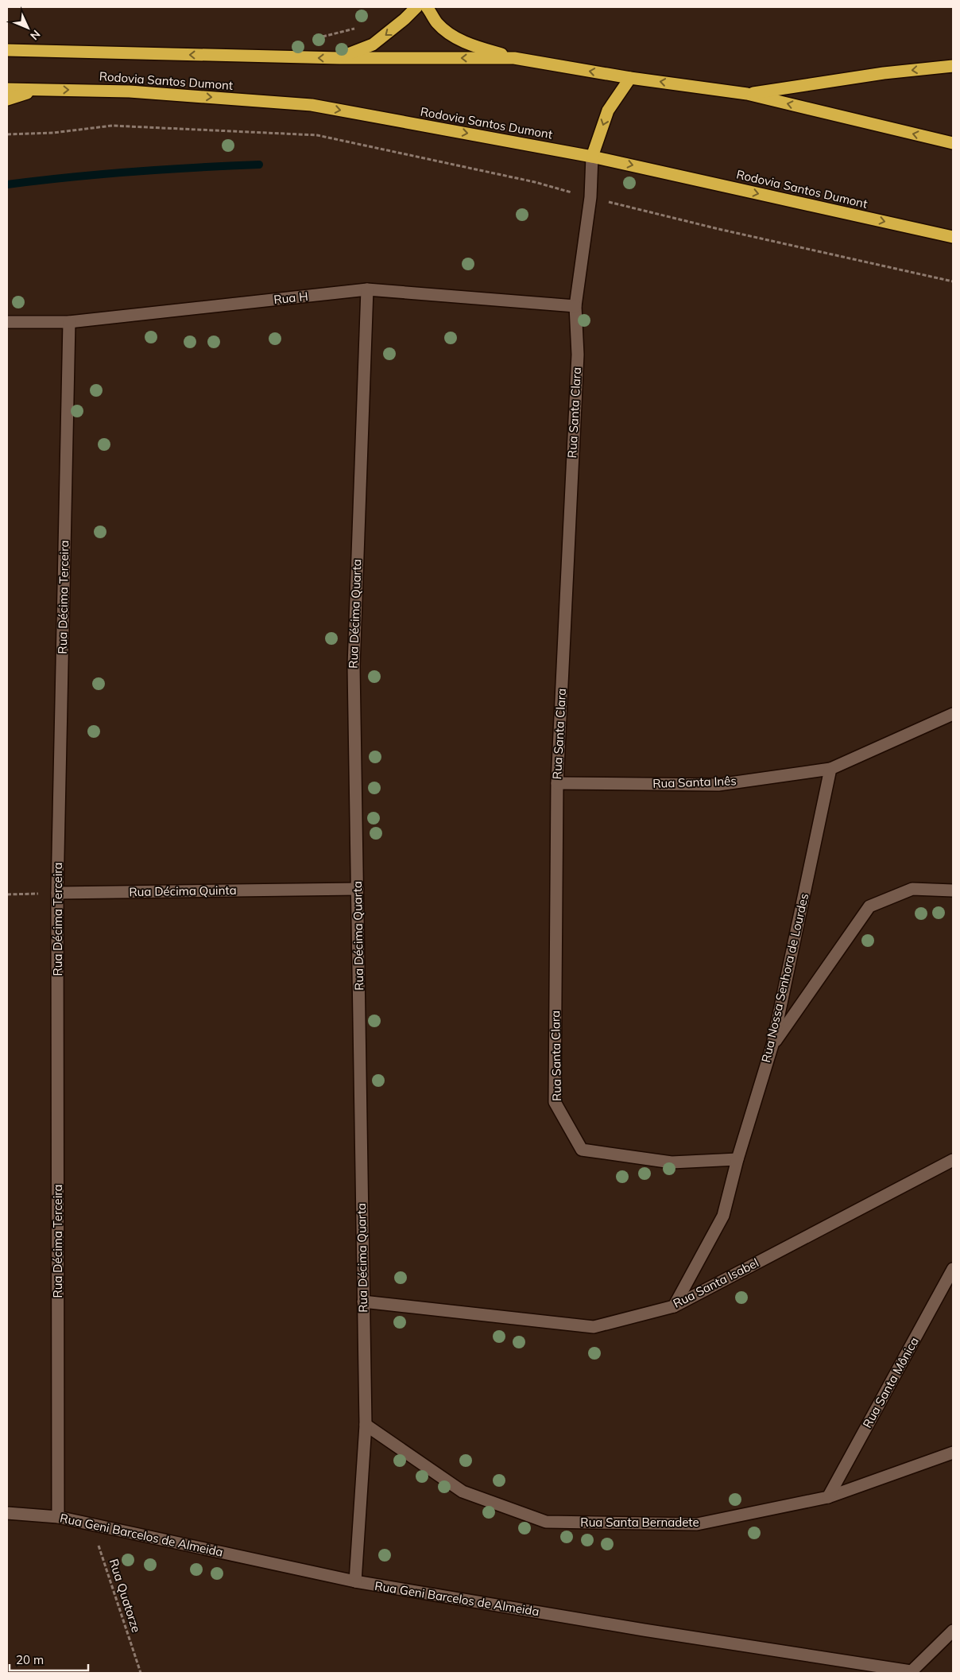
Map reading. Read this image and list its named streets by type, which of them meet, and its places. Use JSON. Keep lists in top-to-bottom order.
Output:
{
  "streets": {
    "highway": ["Rodovia Santos Dumont"],
    "street": [
      "Rua H",
      "Rua Santa Clara",
      "Rua Décima Terceira",
      "Rua Décima Quarta",
      "Rua Santa Inês",
      "Rua Décima Quinta",
      "Rua Nossa Senhora de Lourdes",
      "Rua Santa Isabel",
      "Rua Santa Mônica",
      "Rua Santa Bernadete",
      "Rua Geni Barcelos de Almeida"
    ],
    "path": ["Rua Quatorze"]
  },
  "crossings": [
    ["Rodovia Santos Dumont", "Rua Santa Clara"],
    ["Rua H", "Rua Santa Clara"],
    ["Rua H", "Rua Décima Terceira"],
    ["Rua H", "Rua Décima Quarta"],
    ["Rua Santa Clara", "Rua Santa Inês"],
    ["Rua Santa Clara", "Rua Nossa Senhora de Lourdes"],
    ["Rua Décima Terceira", "Rua Décima Quinta"],
    ["Rua Décima Terceira", "Rua Geni Barcelos de Almeida"],
    ["Rua Décima Quarta", "Rua Décima Quinta"],
    ["Rua Décima Quarta", "Rua Santa Isabel"],
    ["Rua Décima Quarta", "Rua Santa Bernadete"],
    ["Rua Décima Quarta", "Rua Geni Barcelos de Almeida"],
    ["Rua Santa Inês", "Rua Nossa Senhora de Lourdes"],
    ["Rua Nossa Senhora de Lourdes", "Rua Santa Isabel"],
    ["Rua Santa Mônica", "Rua Santa Bernadete"],
    ["Rua Geni Barcelos de Almeida", "Rua Quatorze"]
  ],
  "scale_bar": "20 m",
  "north": "bottom right"
}
